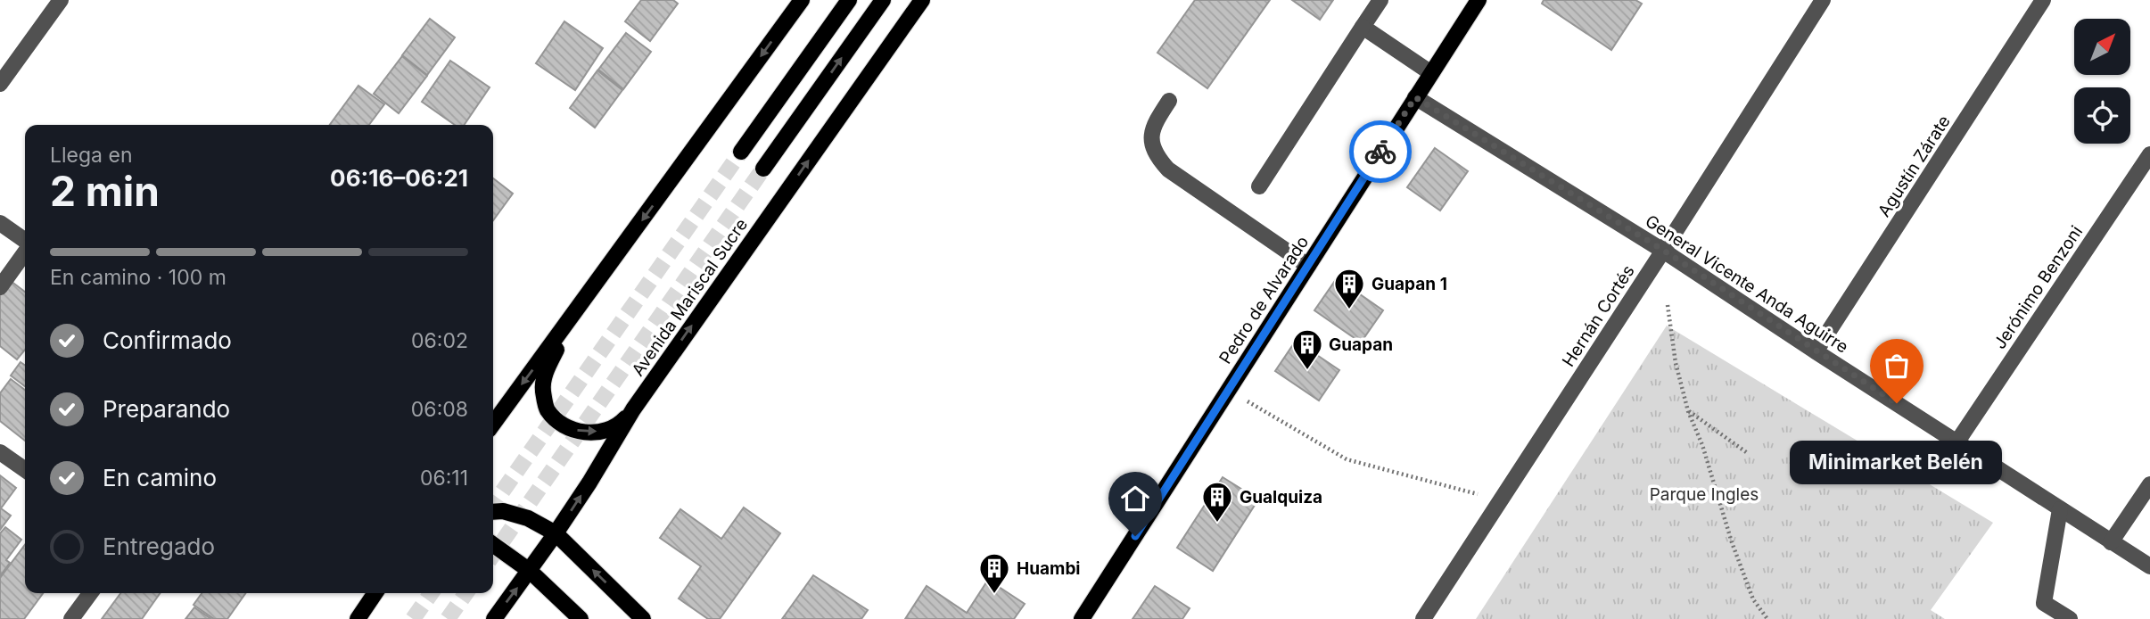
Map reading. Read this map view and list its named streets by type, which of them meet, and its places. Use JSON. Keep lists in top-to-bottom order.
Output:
{
  "streets": {
    "main road": ["Avenida Mariscal Sucre", "Pedro de Alvarado"],
    "street": [
      "Agustín Zárate",
      "General Vicente Anda Aguirre",
      "Jerónimo Benzoni",
      "Hernán Cortés"
    ]
  },
  "crossings": [
    ["Agustín Zárate", "General Vicente Anda Aguirre"],
    ["General Vicente Anda Aguirre", "Jerónimo Benzoni"],
    ["General Vicente Anda Aguirre", "Pedro de Alvarado"],
    ["General Vicente Anda Aguirre", "Hernán Cortés"]
  ],
  "parks": ["Parque Ingles"],
  "places": {
    "building": [
      "Guapan 1",
      "Guapan",
      "Gualquiza",
      "Huambi"
    ],
    "other": ["Minimarket Belén"]
  },
  "north": "top right",
  "page": {
    "heading": ["2 min", "Llega en", "06:16–06:21"],
    "bar": "En camino · 100 m",
    "list": [
      ["Confirmado", "06:02"],
      ["Preparando", "06:08"],
      ["En camino", "06:11"],
      "Entregado"
    ],
    "bubble": "Minimarket Belén"
  }
}
